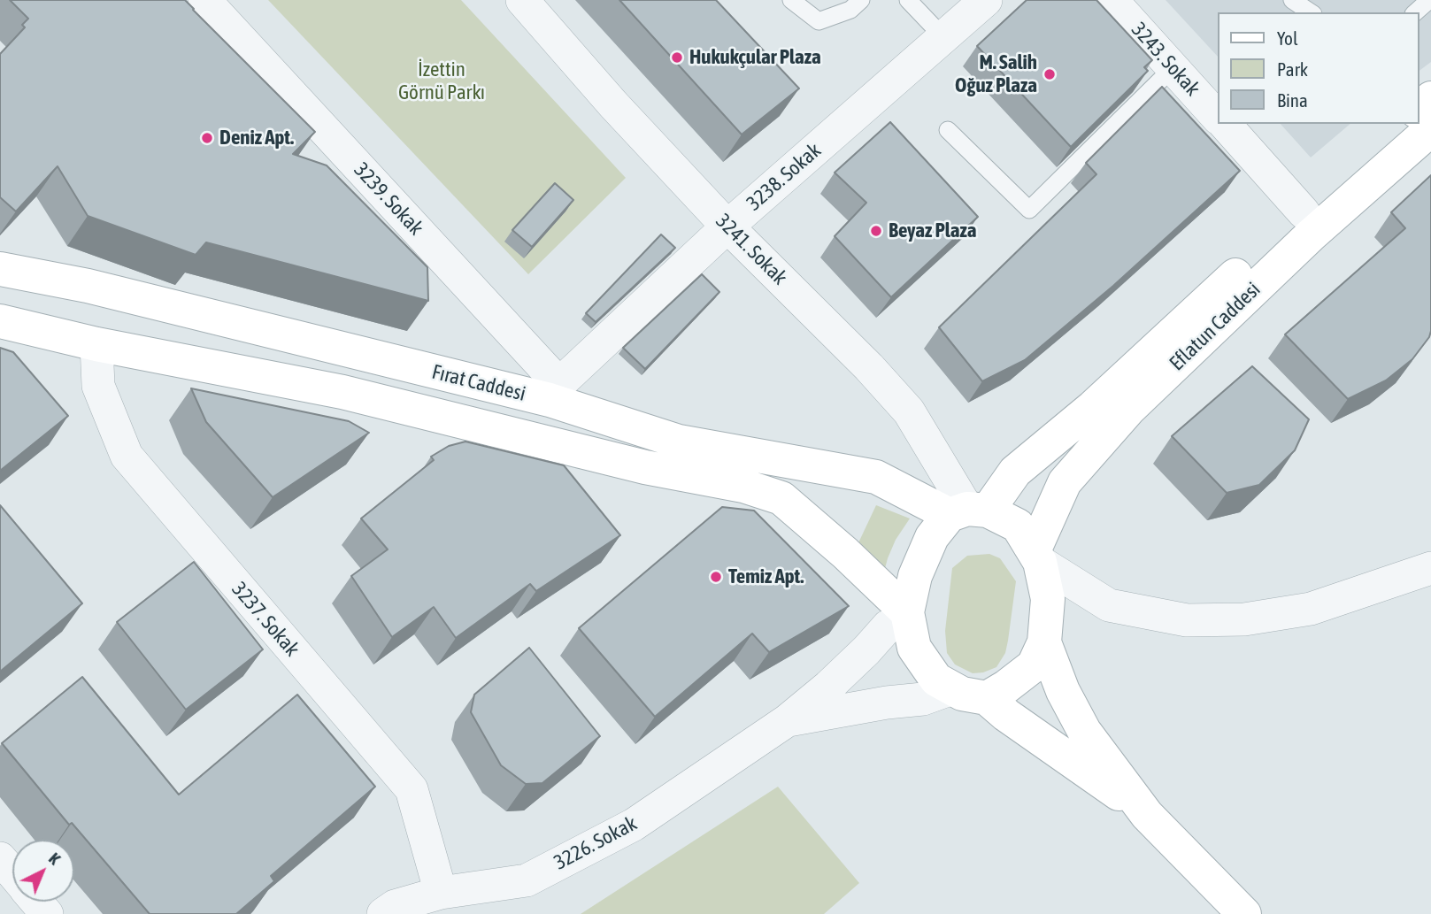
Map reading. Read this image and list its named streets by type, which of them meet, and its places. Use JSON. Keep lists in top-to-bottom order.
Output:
{
  "streets": {
    "main road": ["Eflatun Caddesi", "Fırat Caddesi"],
    "street": [
      "3243. Sokak",
      "3238. Sokak",
      "3239. Sokak",
      "3241. Sokak",
      "3237. Sokak",
      "3226. Sokak"
    ]
  },
  "crossings": [
    ["3238. Sokak", "3239. Sokak"],
    ["3238. Sokak", "3241. Sokak"],
    ["3238. Sokak", "Fırat Caddesi"],
    ["3239. Sokak", "Fırat Caddesi"],
    ["3241. Sokak", "Eflatun Caddesi"],
    ["3241. Sokak", "Fırat Caddesi"],
    ["3241. Sokak", "3226. Sokak"],
    ["Eflatun Caddesi", "Fırat Caddesi"],
    ["Eflatun Caddesi", "3226. Sokak"],
    ["Fırat Caddesi", "3226. Sokak"],
    ["3237. Sokak", "3226. Sokak"]
  ],
  "parks": ["İzettin Görnü Parkı"],
  "places": [
    "Hukukçular Plaza",
    "M. Salih Oğuz Plaza",
    "Deniz Apt.",
    "Beyaz Plaza",
    "Temiz Apt."
  ],
  "legend": ["Yol", "Park", "Bina"],
  "north": "top right"
}
